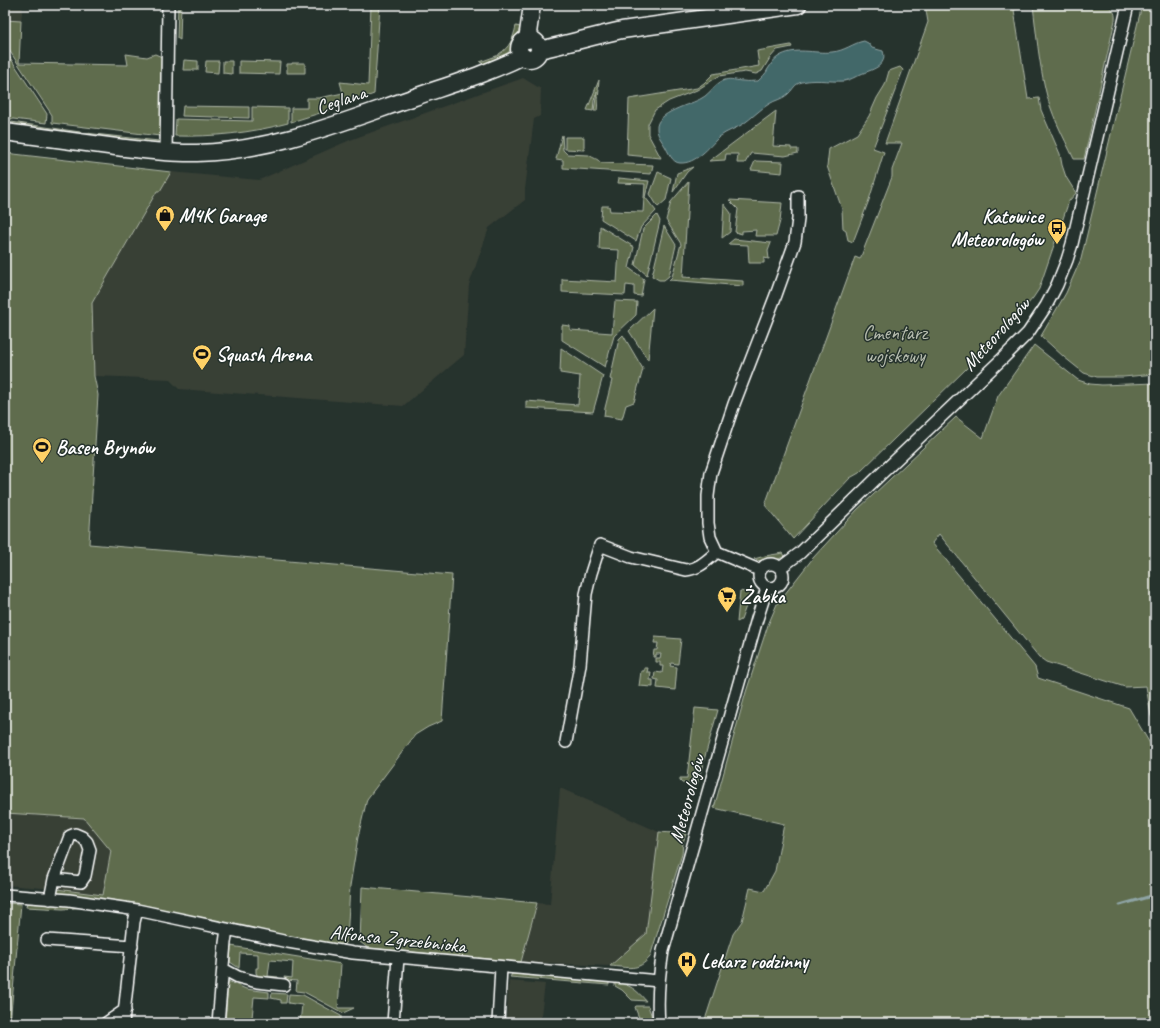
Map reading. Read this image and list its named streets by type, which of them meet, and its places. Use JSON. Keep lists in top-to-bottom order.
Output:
{
  "streets": {
    "street": ["Ceglana", "Meteorologów", "Alfonsa Zgrzebnioka"]
  },
  "crossings": [
    ["Meteorologów", "Alfonsa Zgrzebnioka"]
  ],
  "parks": ["Cmentarz wojskowy"],
  "places": {
    "shop": ["M4K Garage"],
    "bus stop": ["Katowice Meteorologów"],
    "sports": ["Squash Arena", "Basen Brynów"],
    "supermarket": ["Żabka"],
    "hospital": ["Lekarz rodzinny"]
  }
}
